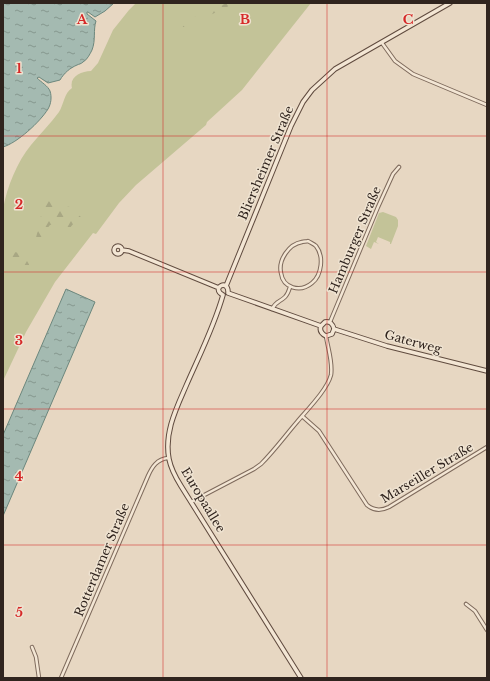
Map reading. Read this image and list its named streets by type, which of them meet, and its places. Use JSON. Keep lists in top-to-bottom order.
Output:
{
  "streets": {
    "main road": ["Bliersheimer Straße", "Gaterweg", "Europaallee"],
    "street": ["Hamburger Straße", "Marseiller Straße", "Rotterdamer Straße"]
  },
  "crossings": [
    ["Bliersheimer Straße", "Europaallee"],
    ["Hamburger Straße", "Gaterweg"],
    ["Europaallee", "Rotterdamer Straße"]
  ],
  "grid": {
    "columns": ["A", "B", "C"],
    "rows": [
      "1",
      "2",
      "3",
      "4",
      "5"
    ]
  }
}
